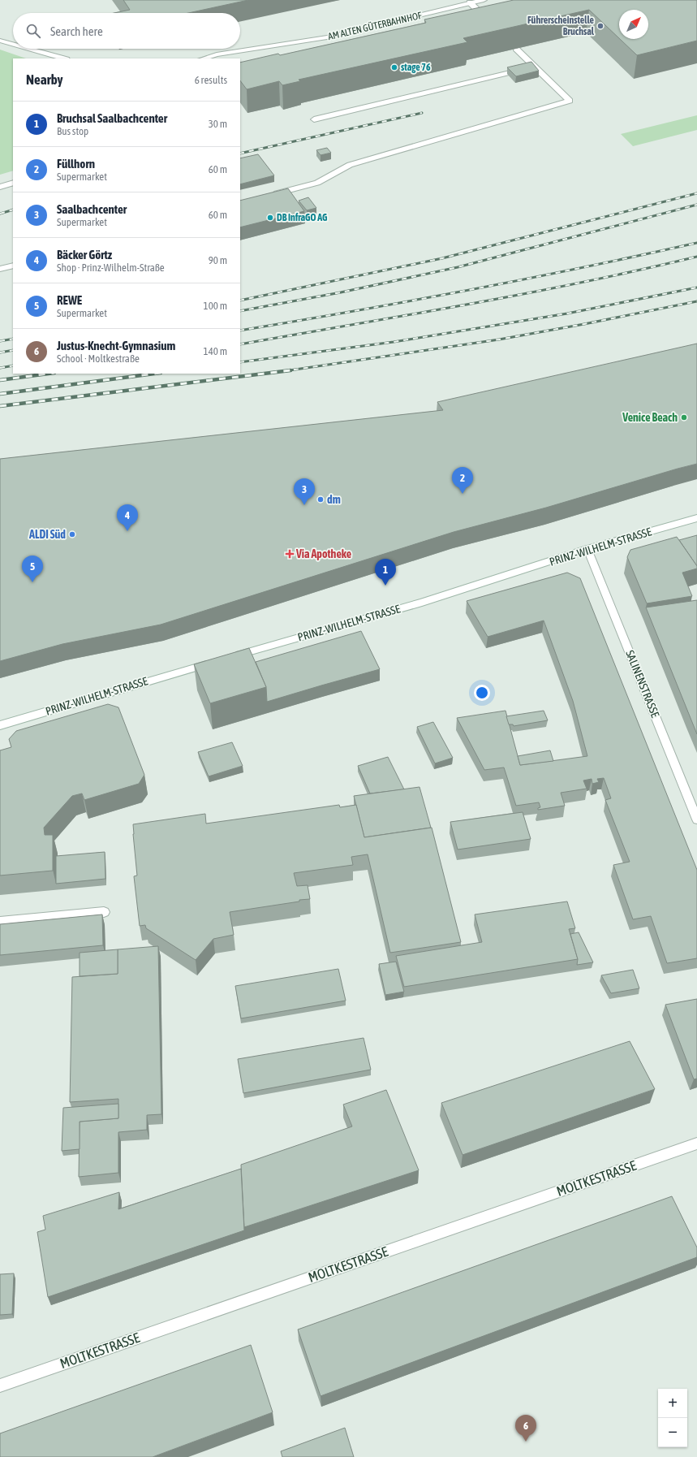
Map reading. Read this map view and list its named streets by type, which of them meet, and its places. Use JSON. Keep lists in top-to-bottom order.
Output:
{
  "streets": {
    "street": [
      "AM ALTEN GÜTERBAHNHOF",
      "PRINZ-WILHELM-STRASSE",
      "SALINENSTRASSE",
      "MOLTKESTRASSE"
    ]
  },
  "crossings": [
    ["PRINZ-WILHELM-STRASSE", "SALINENSTRASSE"]
  ],
  "places": {
    "other": [
      "Führerscheinstelle Bruchsal",
      "stage 76",
      "DB InfraGO AG",
      "Venice Beach",
      "dm",
      "ALDI Süd"
    ],
    "health": ["Via Apotheke"]
  },
  "north": "top right",
  "page": {
    "search": "Search here",
    "heading": ["Nearby", "6 results"],
    "list": [
      {
        "mark": "1",
        "name": "Bruchsal Saalbachcenter",
        "note": "Bus stop",
        "value": "30 m"
      },
      {
        "mark": "2",
        "name": "Füllhorn",
        "note": "Supermarket",
        "value": "60 m"
      },
      {
        "mark": "3",
        "name": "Saalbachcenter",
        "note": "Supermarket",
        "value": "60 m"
      },
      {
        "mark": "4",
        "name": "Bäcker Görtz",
        "note": "Shop · Prinz-Wilhelm-Straße",
        "value": "90 m"
      },
      {
        "mark": "5",
        "name": "REWE",
        "note": "Supermarket",
        "value": "100 m"
      },
      {
        "mark": "6",
        "name": "Justus-Knecht-Gymnasium",
        "note": "School · Moltkestraße",
        "value": "140 m"
      }
    ],
    "pins": [
      "2",
      "3",
      "4",
      "5",
      "1",
      "6"
    ],
    "map_buttons": ["+", "−"]
  }
}
